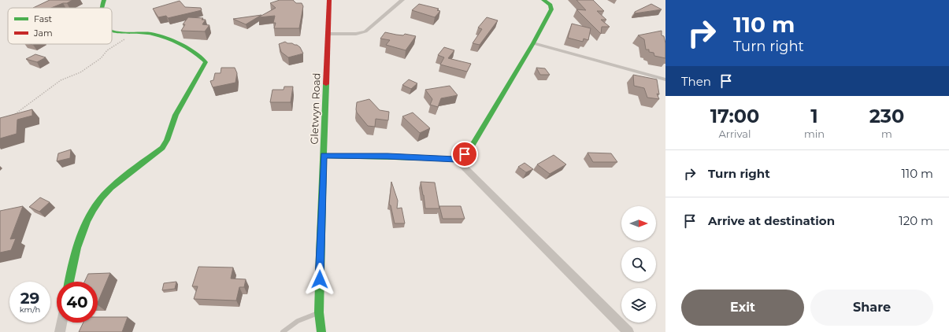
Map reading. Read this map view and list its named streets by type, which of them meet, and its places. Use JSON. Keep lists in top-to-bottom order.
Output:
{
  "streets": {
    "street": ["Gletwyn Road"]
  },
  "legend": ["Fast", "Jam"],
  "north": "right",
  "page": {
    "turn": ["110 m", "Turn right"],
    "then": "Then",
    "eta": [
      "17:00",
      "Arrival",
      "1",
      "min",
      "230",
      "m"
    ],
    "list": [
      {
        "name": "Turn right",
        "value": "110 m"
      },
      {
        "name": "Arrive at destination",
        "value": "120 m"
      }
    ],
    "speed": "29 km/h",
    "limit": "40",
    "buttons": ["Exit", "Share"]
  }
}
